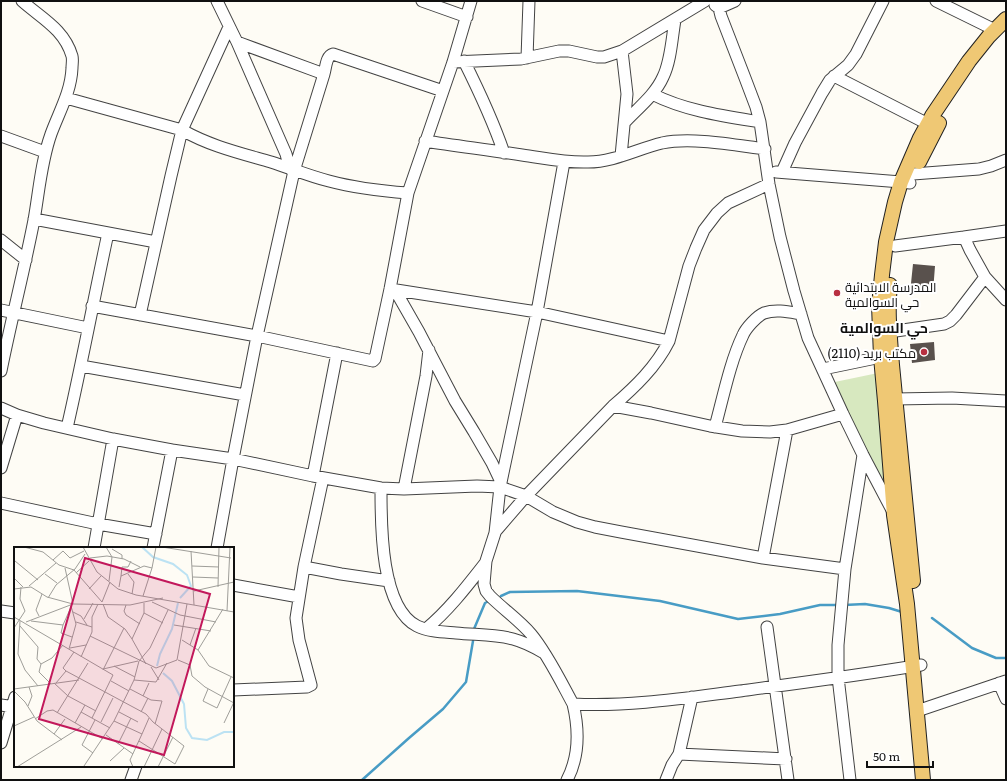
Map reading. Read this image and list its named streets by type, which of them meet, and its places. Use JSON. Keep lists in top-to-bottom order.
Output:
{
  "districts": ["حي السوالمية"],
  "places": ["المدرسة الابتدائية حي السوالمية", "مكتب بريد (2110)"],
  "scale_bar": "50 m"
}
